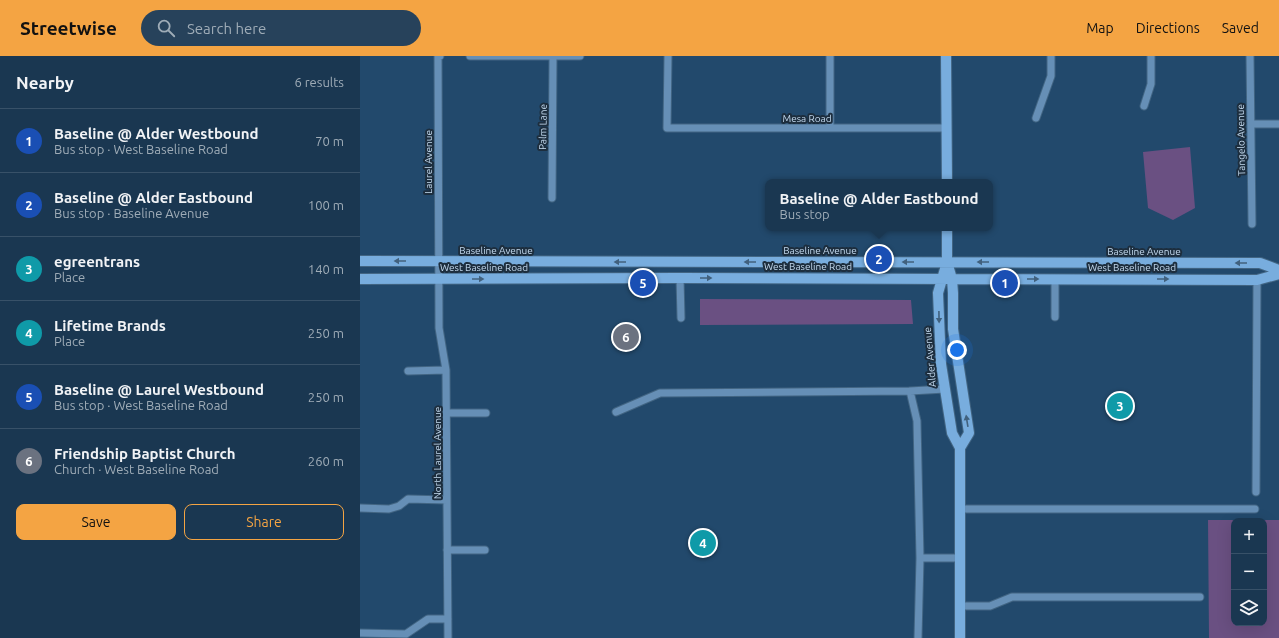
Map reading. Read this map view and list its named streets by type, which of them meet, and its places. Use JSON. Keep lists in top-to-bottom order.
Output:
{
  "streets": {
    "main road": ["Baseline Avenue", "West Baseline Road", "Alder Avenue"],
    "street": [
      "Mesa Road",
      "Palm Lane",
      "Tangelo Avenue",
      "Laurel Avenue",
      "North Laurel Avenue"
    ]
  },
  "crossings": [
    ["Laurel Avenue", "Baseline Avenue"],
    ["Laurel Avenue", "North Laurel Avenue"],
    ["Baseline Avenue", "Alder Avenue"],
    ["Baseline Avenue", "North Laurel Avenue"],
    ["West Baseline Road", "Alder Avenue"],
    ["West Baseline Road", "North Laurel Avenue"]
  ],
  "one_way": ["Baseline Avenue", "West Baseline Road"],
  "page": {
    "header": "Streetwise",
    "search": "Search here",
    "nav": ["Map", "Directions", "Saved"],
    "heading": ["Nearby", "6 results"],
    "list": [
      {
        "mark": "1",
        "name": "Baseline @ Alder Westbound",
        "note": "Bus stop · West Baseline Road",
        "value": "70 m"
      },
      {
        "mark": "2",
        "name": "Baseline @ Alder Eastbound",
        "note": "Bus stop · Baseline Avenue",
        "value": "100 m"
      },
      {
        "mark": "3",
        "name": "egreentrans",
        "note": "Place",
        "value": "140 m"
      },
      {
        "mark": "4",
        "name": "Lifetime Brands",
        "note": "Place",
        "value": "250 m"
      },
      {
        "mark": "5",
        "name": "Baseline @ Laurel Westbound",
        "note": "Bus stop · West Baseline Road",
        "value": "250 m"
      },
      {
        "mark": "6",
        "name": "Friendship Baptist Church",
        "note": "Church · West Baseline Road",
        "value": "260 m"
      }
    ],
    "popup": ["Baseline @ Alder Eastbound", "Bus stop"],
    "pins": [
      "2",
      "1",
      "5",
      "6",
      "3",
      "4"
    ],
    "buttons": ["Save", "Share"],
    "map_buttons": ["+", "−"]
  }
}
